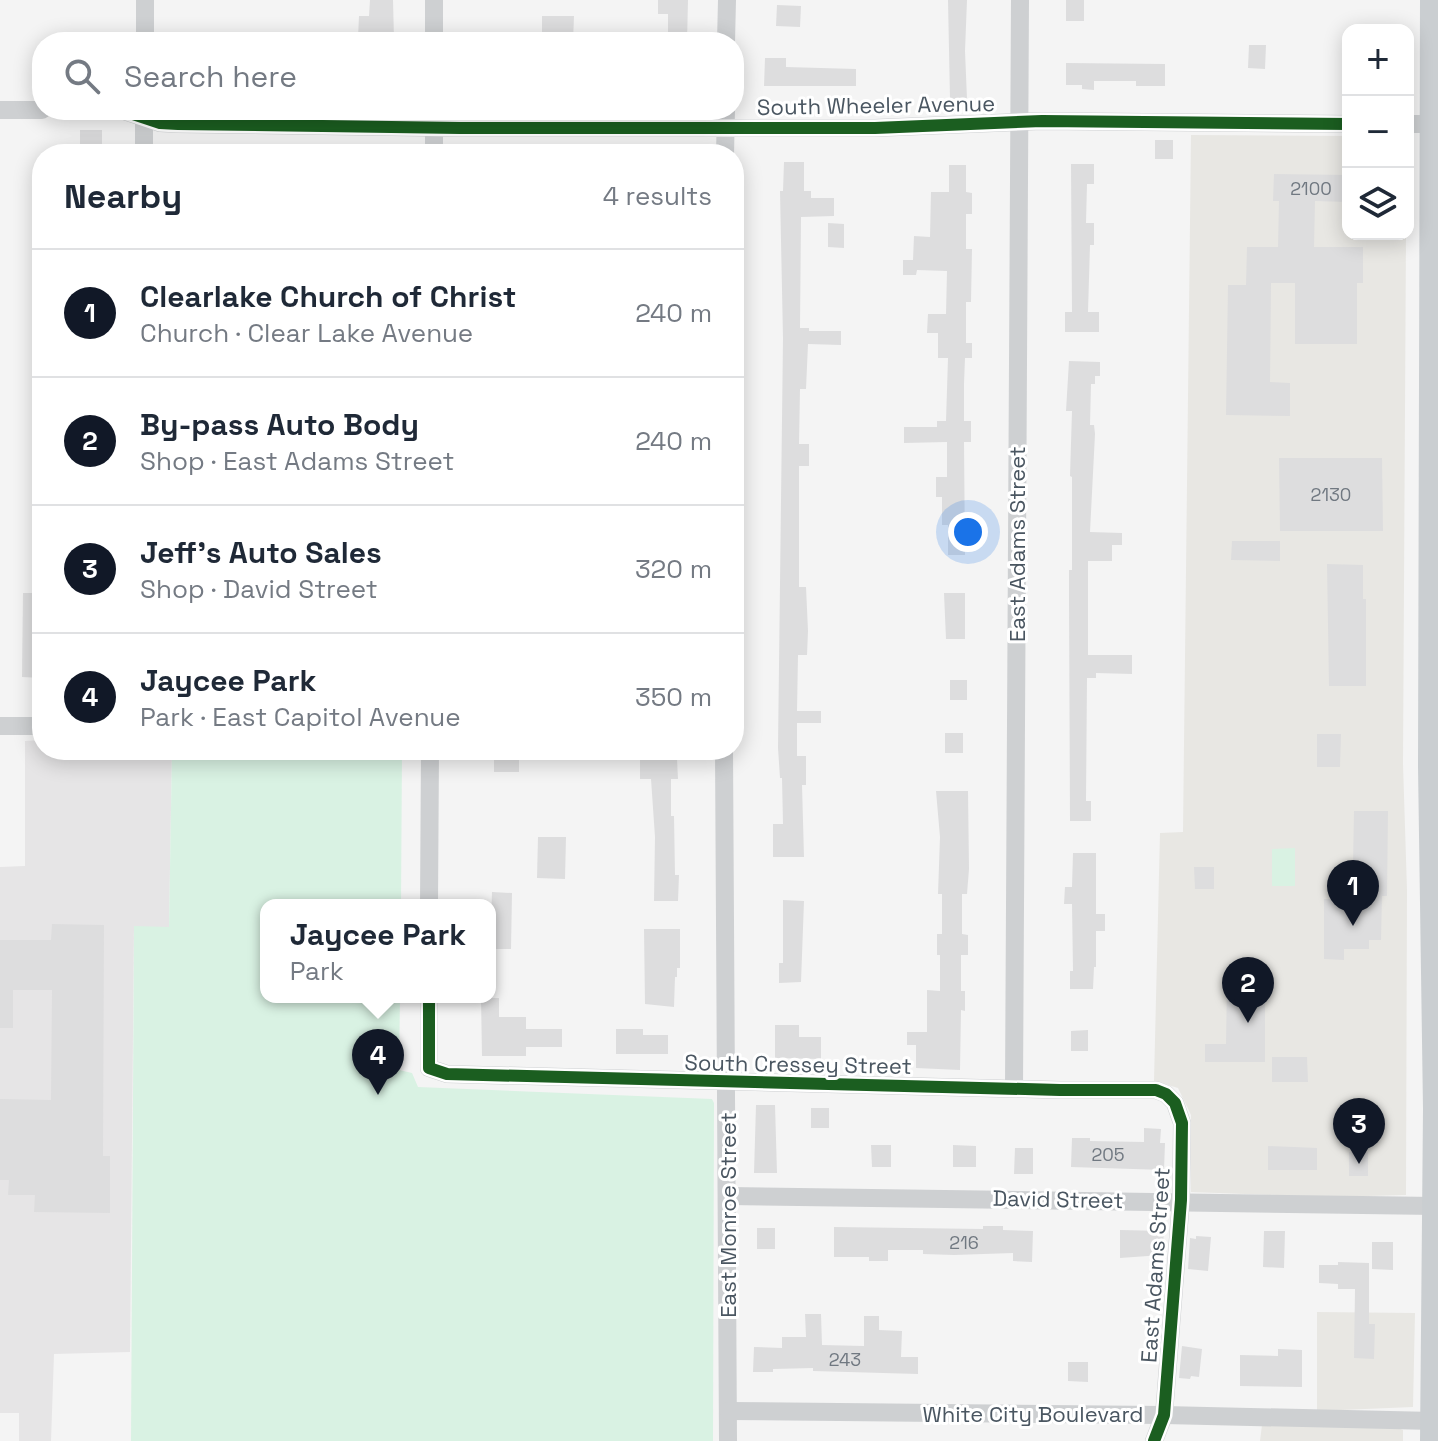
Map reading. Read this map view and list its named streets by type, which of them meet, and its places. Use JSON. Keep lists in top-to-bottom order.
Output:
{
  "streets": {
    "street": [
      "South Wheeler Avenue",
      "East Adams Street",
      "South Cressey Street",
      "David Street",
      "East Monroe Street",
      "White City Boulevard"
    ]
  },
  "crossings": [
    ["South Wheeler Avenue", "East Adams Street"],
    ["East Adams Street", "South Cressey Street"],
    ["East Adams Street", "David Street"],
    ["East Adams Street", "White City Boulevard"],
    ["South Cressey Street", "East Monroe Street"],
    ["David Street", "East Monroe Street"],
    ["East Monroe Street", "White City Boulevard"]
  ],
  "house_numbers": [
    "2100",
    "2130",
    "205",
    "216",
    "243"
  ],
  "page": {
    "map_buttons": ["+", "−"],
    "search": "Search here",
    "heading": ["Nearby", "4 results"],
    "list": [
      {
        "mark": "1",
        "name": "Clearlake Church of Christ",
        "note": "Church · Clear Lake Avenue",
        "value": "240 m"
      },
      {
        "mark": "2",
        "name": "By-pass Auto Body",
        "note": "Shop · East Adams Street",
        "value": "240 m"
      },
      {
        "mark": "3",
        "name": "Jeff's Auto Sales",
        "note": "Shop · David Street",
        "value": "320 m"
      },
      {
        "mark": "4",
        "name": "Jaycee Park",
        "note": "Park · East Capitol Avenue",
        "value": "350 m"
      }
    ],
    "pins": [
      "1",
      "2",
      "4",
      "3"
    ],
    "popup": ["Jaycee Park", "Park"]
  }
}
